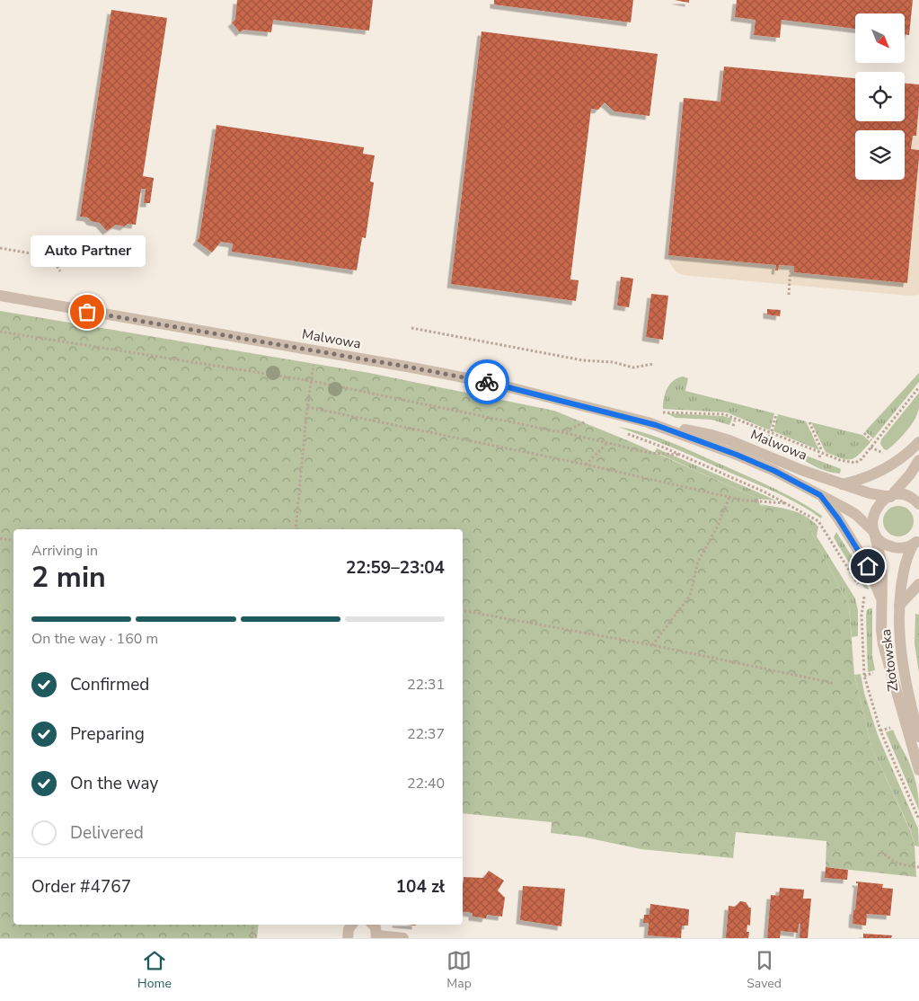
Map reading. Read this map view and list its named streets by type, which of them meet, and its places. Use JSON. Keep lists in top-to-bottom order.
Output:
{
  "streets": {
    "street": ["Malwowa", "Złotowska"]
  },
  "crossings": [
    ["Malwowa", "Złotowska"]
  ],
  "places": ["Auto Partner"],
  "north": "bottom right",
  "page": {
    "bubble": "Auto Partner",
    "heading": ["2 min", "Arriving in", "22:59–23:04"],
    "panel": ["Order #4767", "104 zł"],
    "bar": "On the way · 160 m",
    "list": [
      ["Confirmed", "22:31"],
      ["Preparing", "22:37"],
      ["On the way", "22:40"],
      "Delivered"
    ],
    "tabs": ["Home", "Map", "Saved"]
  }
}
